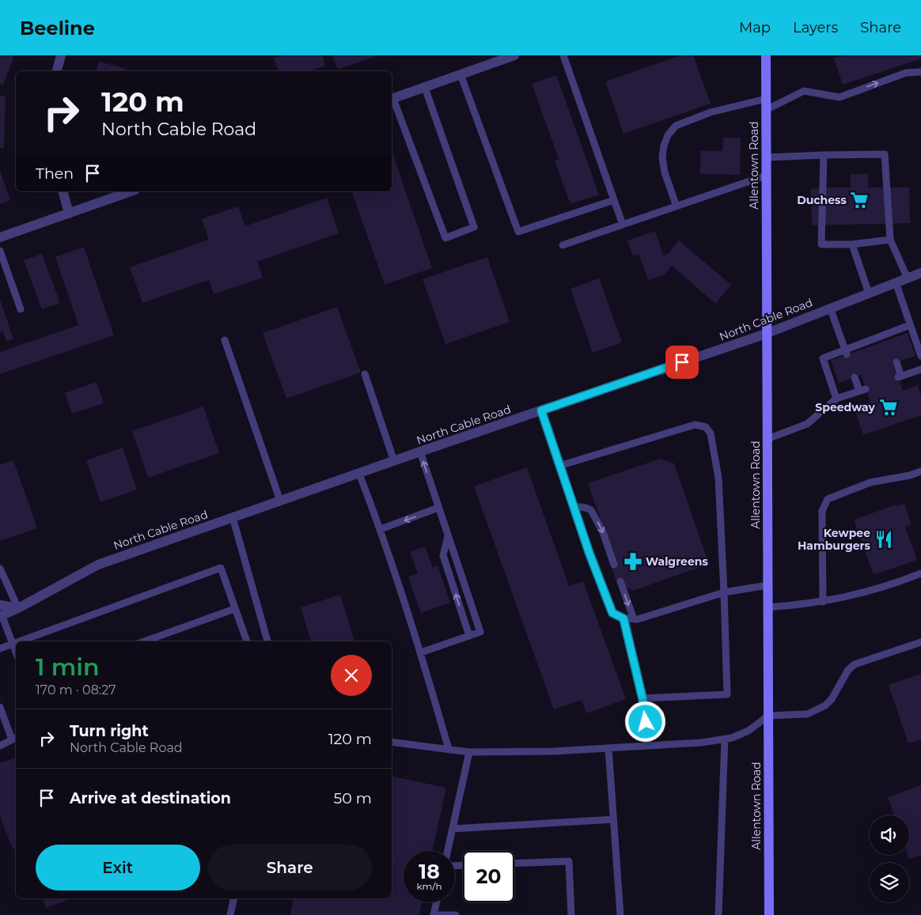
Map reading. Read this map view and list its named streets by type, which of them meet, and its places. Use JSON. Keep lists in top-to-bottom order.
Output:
{
  "streets": {
    "main road": ["Allentown Road"],
    "street": ["North Cable Road"]
  },
  "crossings": [
    ["Allentown Road", "North Cable Road"]
  ],
  "places": {
    "supermarket": ["Duchess", "Speedway"],
    "restaurant": ["Kewpee Hamburgers"],
    "pharmacy": ["Walgreens"]
  },
  "page": {
    "header": "Beeline",
    "nav": ["Map", "Layers", "Share"],
    "turn": ["120 m", "North Cable Road"],
    "then": "Then",
    "heading": ["1 min", "170 m · 08:27"],
    "list": [
      {
        "name": "Turn right",
        "note": "North Cable Road",
        "value": "120 m"
      },
      {
        "name": "Arrive at destination",
        "value": "50 m"
      }
    ],
    "buttons": ["Exit", "Share"],
    "speed": "18 km/h",
    "limit": "20"
  }
}
